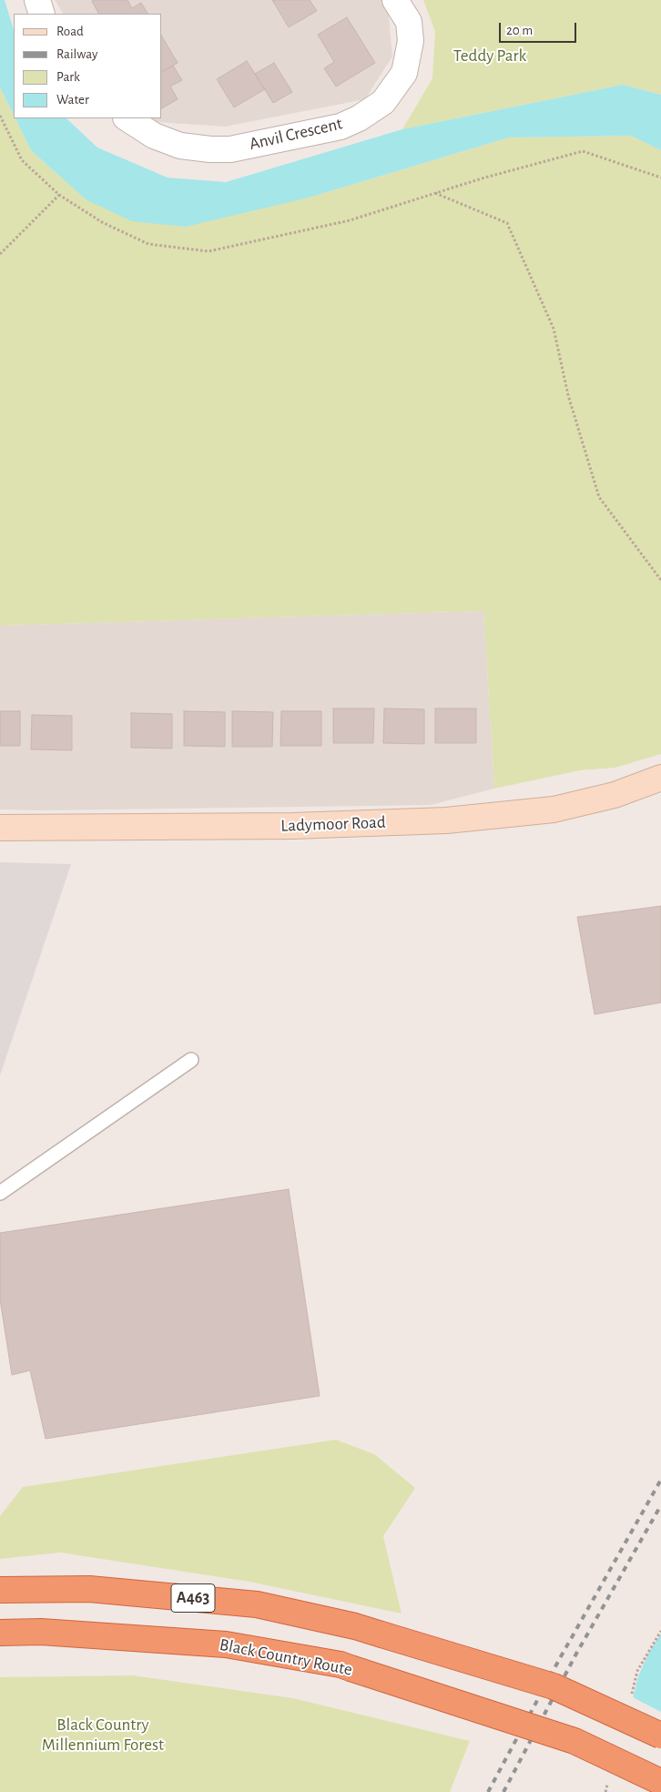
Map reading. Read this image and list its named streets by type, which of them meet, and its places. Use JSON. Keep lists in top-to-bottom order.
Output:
{
  "streets": {
    "highway": ["A463", "Black Country Route"],
    "street": ["Anvil Crescent", "Ladymoor Road"]
  },
  "parks": ["Teddy Park", "Black Country Millennium Forest"],
  "legend": [
    "Road",
    "Railway",
    "Park",
    "Water"
  ],
  "scale_bar": "20 m"
}
